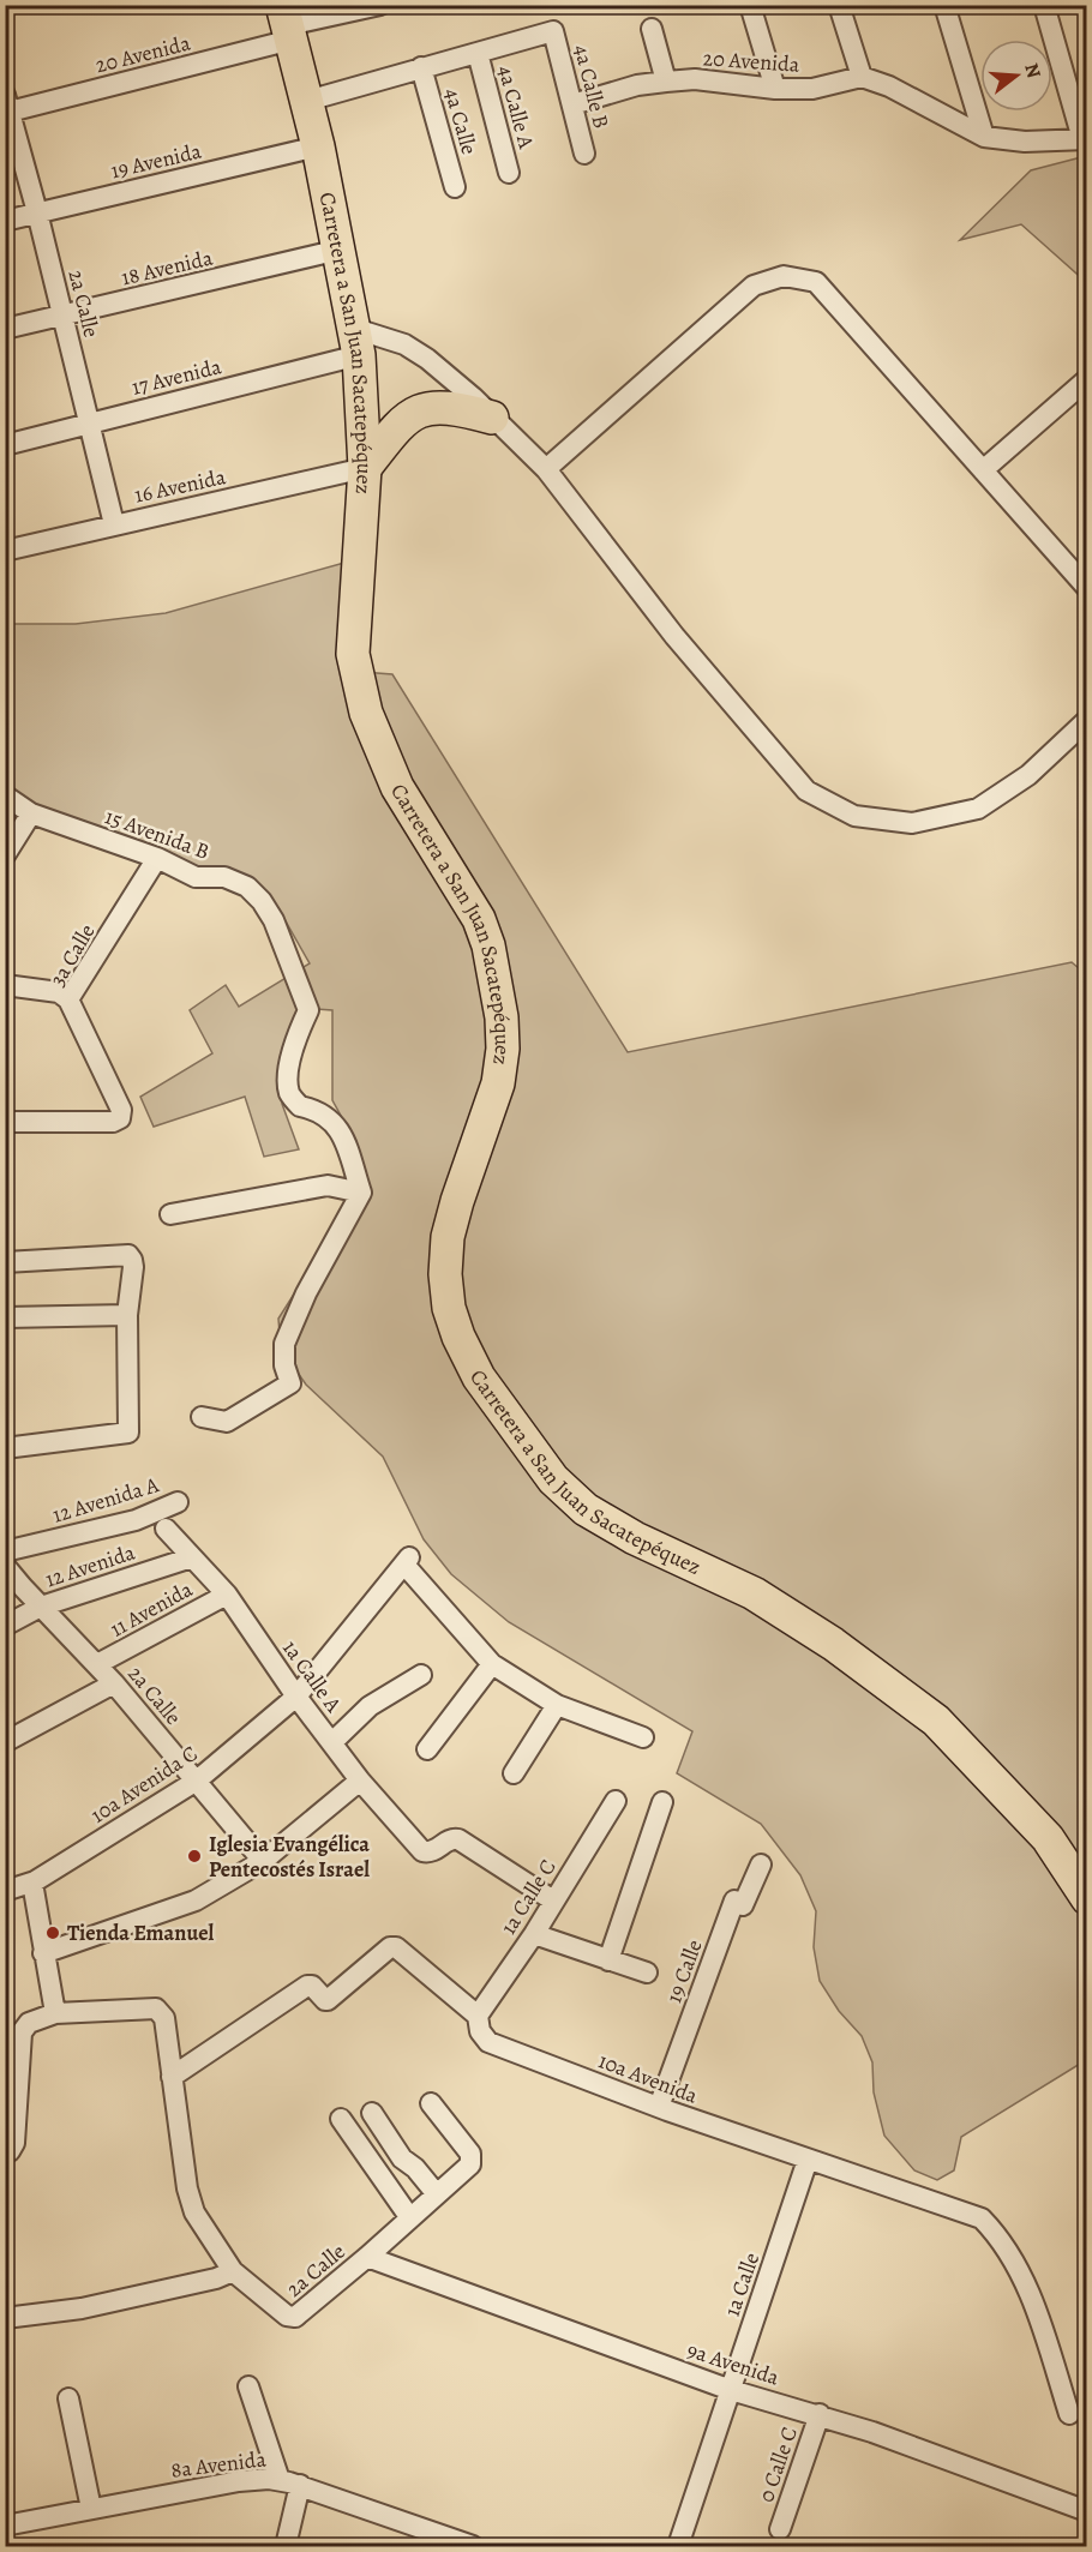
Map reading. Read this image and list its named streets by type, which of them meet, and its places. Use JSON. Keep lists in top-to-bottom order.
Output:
{
  "streets": {
    "main road": ["Carretera a San Juan Sacatepéquez"],
    "street": [
      "20 Avenida",
      "4a Calle B",
      "4a Calle A",
      "4a Calle",
      "19 Avenida",
      "18 Avenida",
      "2a Calle",
      "17 Avenida",
      "16 Avenida",
      "15 Avenida B",
      "3a Calle",
      "12 Avenida A",
      "12 Avenida",
      "11 Avenida",
      "1a Calle A",
      "10a Avenida C",
      "1a Calle C",
      "19 Calle",
      "10a Avenida",
      "1a Calle",
      "9a Avenida",
      "8a Avenida",
      "0 Calle C"
    ]
  },
  "crossings": [
    ["20 Avenida", "4a Calle B"],
    ["20 Avenida", "2a Calle"],
    ["20 Avenida", "Carretera a San Juan Sacatepéquez"],
    ["4a Calle B", "4a Calle A"],
    ["19 Avenida", "2a Calle"],
    ["19 Avenida", "Carretera a San Juan Sacatepéquez"],
    ["18 Avenida", "2a Calle"],
    ["18 Avenida", "Carretera a San Juan Sacatepéquez"],
    ["2a Calle", "17 Avenida"],
    ["2a Calle", "16 Avenida"],
    ["2a Calle", "12 Avenida"],
    ["2a Calle", "11 Avenida"],
    ["2a Calle", "10a Avenida C"],
    ["2a Calle", "10a Avenida"],
    ["2a Calle", "9a Avenida"],
    ["Carretera a San Juan Sacatepéquez", "17 Avenida"],
    ["Carretera a San Juan Sacatepéquez", "16 Avenida"],
    ["15 Avenida B", "3a Calle"],
    ["12 Avenida", "1a Calle A"],
    ["11 Avenida", "1a Calle A"],
    ["1a Calle A", "10a Avenida C"],
    ["1a Calle A", "1a Calle C"],
    ["1a Calle C", "10a Avenida"],
    ["19 Calle", "10a Avenida"],
    ["10a Avenida", "1a Calle"],
    ["1a Calle", "9a Avenida"],
    ["9a Avenida", "0 Calle C"]
  ],
  "places": ["Iglesia Evangélica Pentecostés Israel", "Tienda Emanuel"],
  "north": "right"
}
